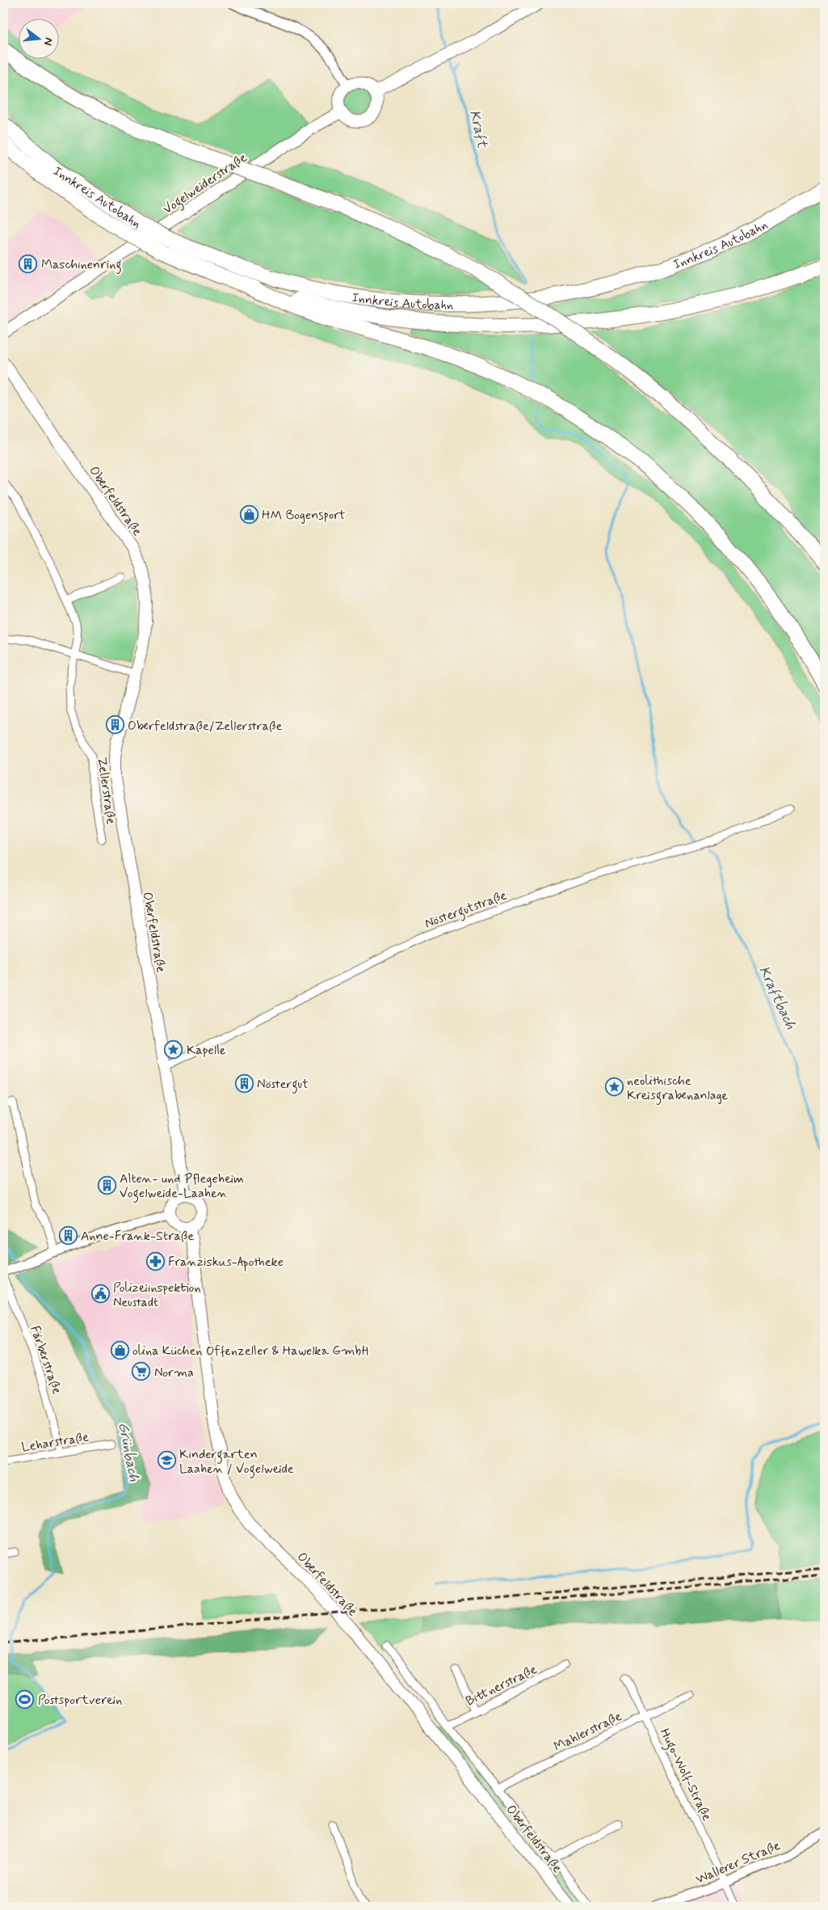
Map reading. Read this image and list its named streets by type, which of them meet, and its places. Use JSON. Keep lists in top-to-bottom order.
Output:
{
  "streets": {
    "highway": ["Innkreis Autobahn"],
    "main road": ["Vogelweiderstraße", "Oberfeldstraße"],
    "street": [
      "Zellerstraße",
      "Nöstergutstraße",
      "Färberstraße",
      "Leharstraße",
      "Bittnerstraße",
      "Mahlerstraße",
      "Hugo-Wolf-Straße",
      "Wallerer Straße"
    ]
  },
  "crossings": [
    ["Oberfeldstraße", "Nöstergutstraße"],
    ["Oberfeldstraße", "Bittnerstraße"],
    ["Oberfeldstraße", "Mahlerstraße"],
    ["Färberstraße", "Leharstraße"],
    ["Mahlerstraße", "Hugo-Wolf-Straße"],
    ["Hugo-Wolf-Straße", "Wallerer Straße"]
  ],
  "water": ["Kraft", "Kraftbach", "Grünbach"],
  "places": {
    "building": [
      "Maschinenring",
      "Oberfeldstraße/Zellerstraße",
      "Nöstergut",
      "Alten- und Pflegeheim Vogelweide-Laahen",
      "Anne-Frank-Straße"
    ],
    "shop": ["HM Bogensport", "olina Küchen Offenzeller & Hawelka GmbH"],
    "place": ["Kapelle", "neolithische Kreisgrabenanlage"],
    "pharmacy": ["Franziskus-Apotheke"],
    "public building": ["Polizeiinspektion Neustadt"],
    "supermarket": ["Norma"],
    "school or university": ["Kindergarten Laahen / Vogelweide"],
    "sports": ["Postsportverein"]
  },
  "north": "right"
}
